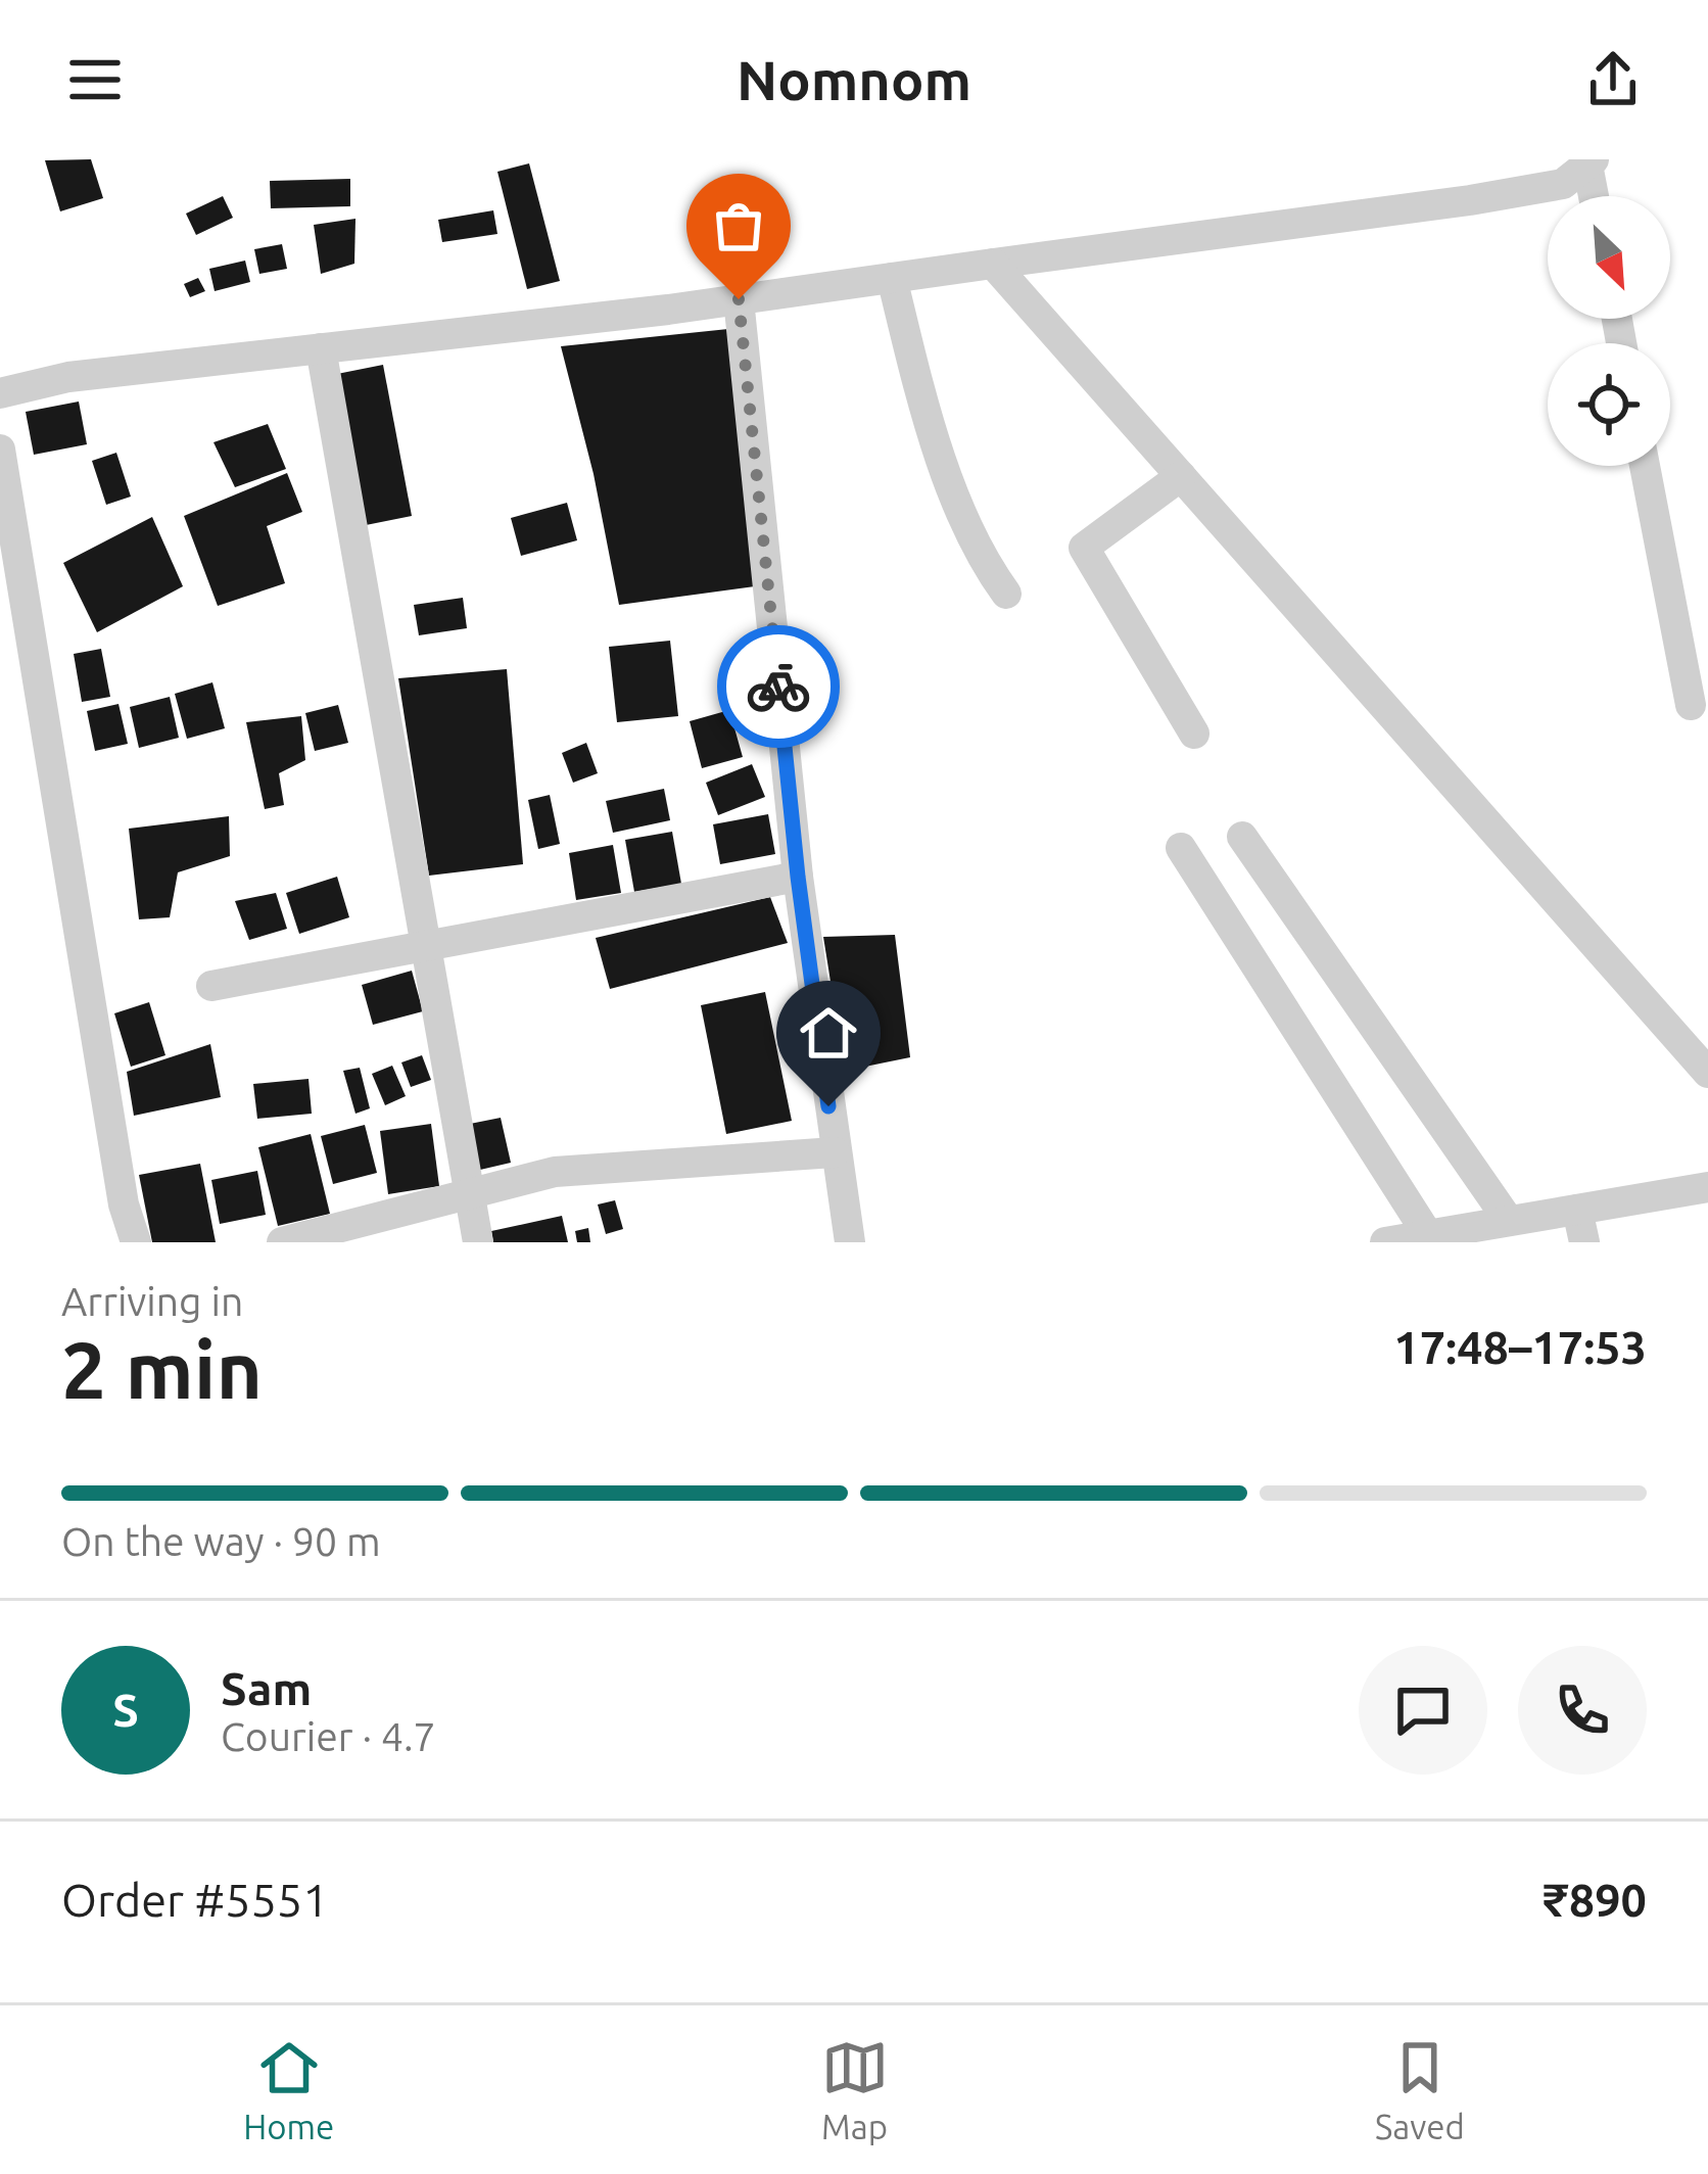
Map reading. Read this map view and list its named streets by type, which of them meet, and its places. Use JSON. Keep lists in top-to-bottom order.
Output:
{
  "north": "bottom right",
  "page": {
    "header": "Nomnom",
    "heading": ["2 min", "Arriving in", "17:48–17:53"],
    "panel": [
      "Sam",
      "Courier · 4.7",
      "Order #5551",
      "₹890"
    ],
    "bar": "On the way · 90 m",
    "round": "S",
    "tabs": ["Home", "Map", "Saved"]
  }
}
